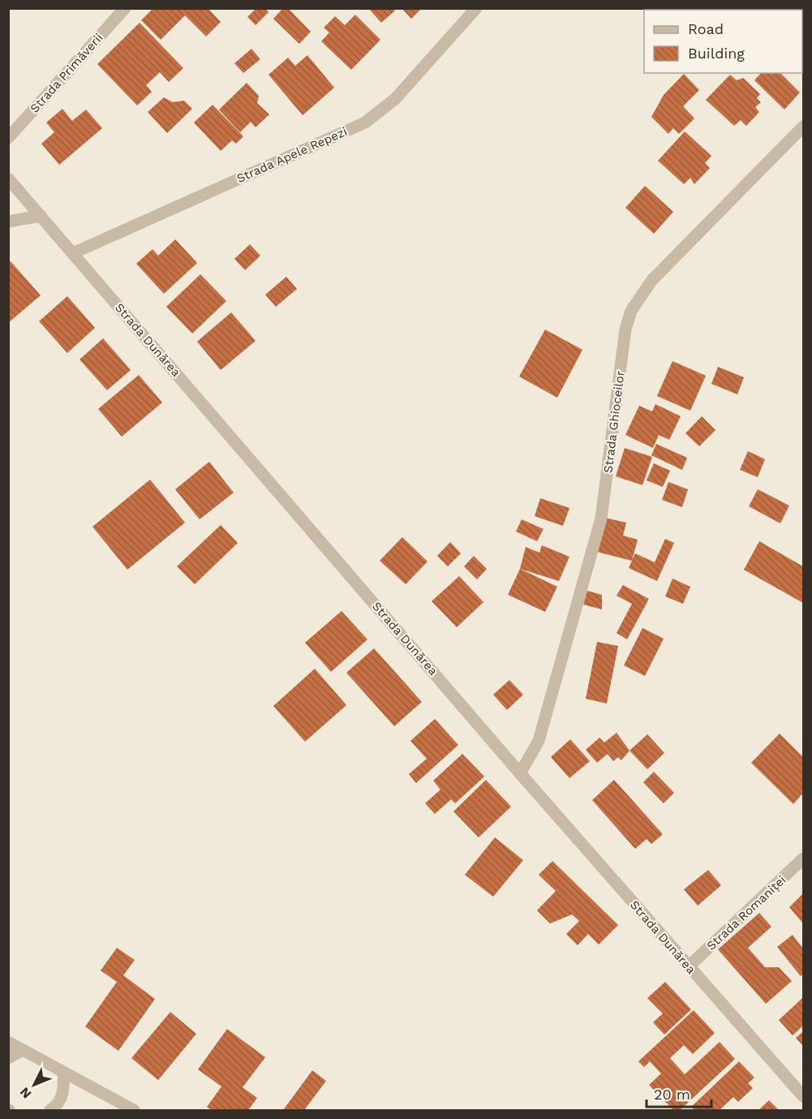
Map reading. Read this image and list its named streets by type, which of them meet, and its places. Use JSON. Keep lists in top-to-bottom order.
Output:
{
  "streets": {
    "street": [
      "Strada Primăverii",
      "Strada Apele Repezi",
      "Strada Dunărea",
      "Strada Ghioceilor",
      "Strada Romaniței"
    ]
  },
  "crossings": [
    ["Strada Apele Repezi", "Strada Dunărea"],
    ["Strada Dunărea", "Strada Ghioceilor"],
    ["Strada Dunărea", "Strada Romaniței"]
  ],
  "legend": ["Road", "Building"],
  "scale_bar": "20 m",
  "north": "bottom left"
}
